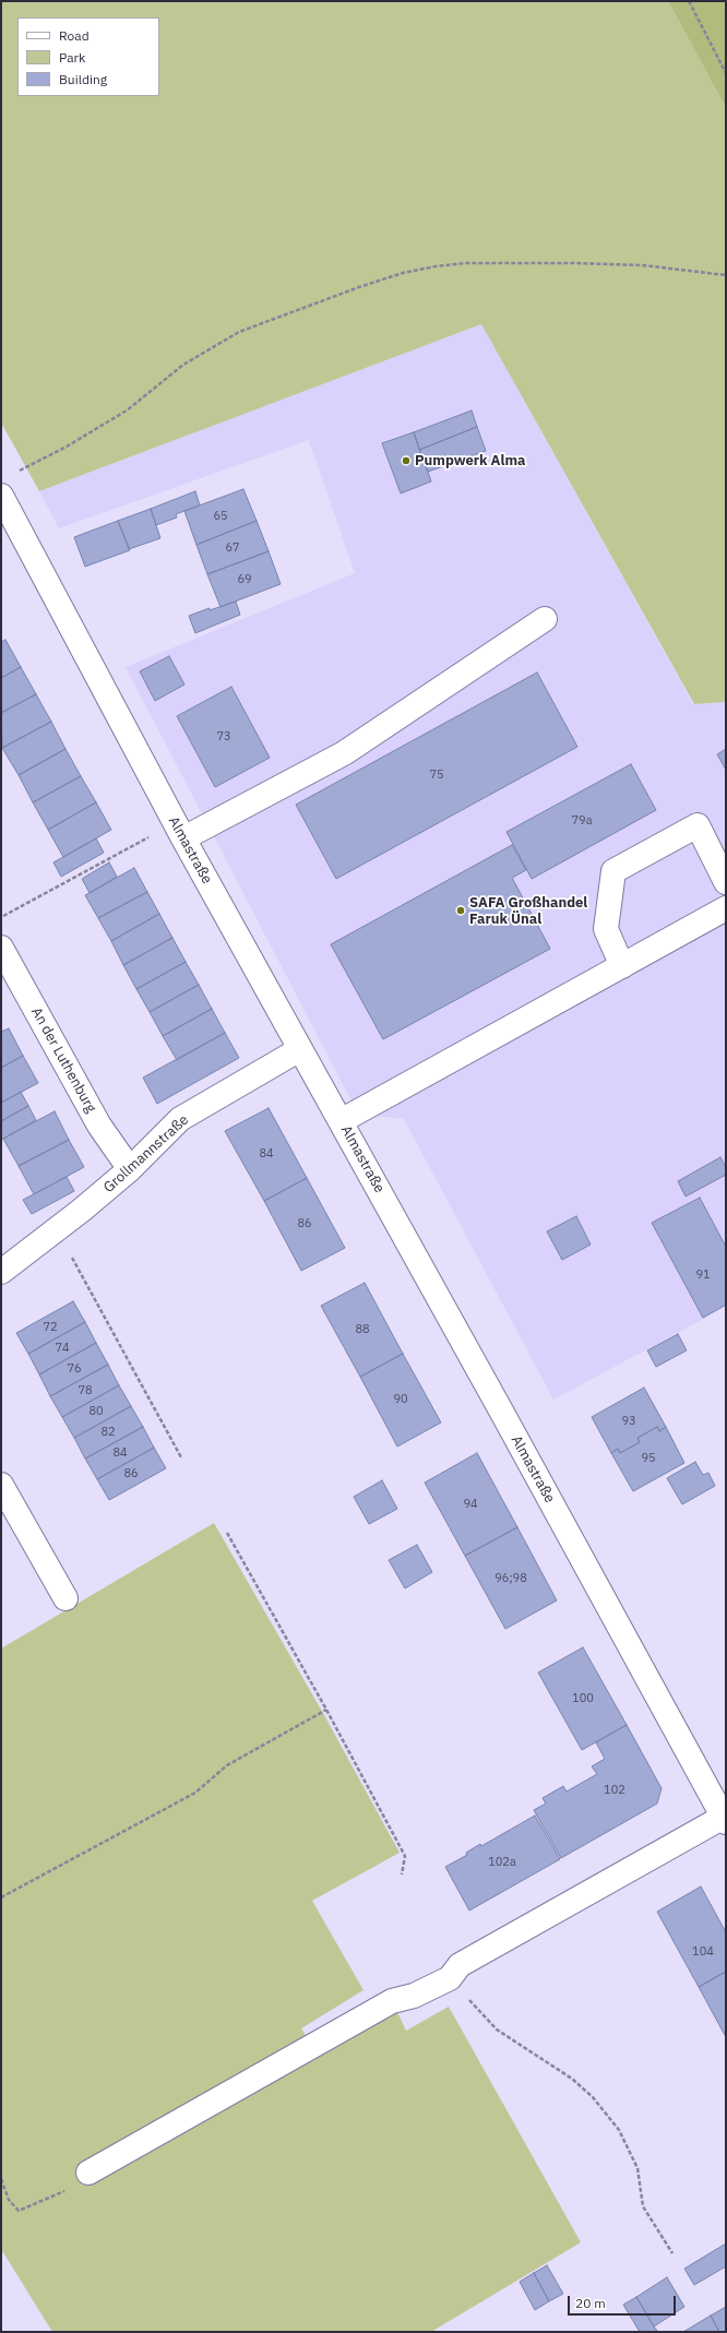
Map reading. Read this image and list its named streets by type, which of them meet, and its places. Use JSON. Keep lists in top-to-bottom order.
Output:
{
  "streets": {
    "street": ["Almastraße", "An der Luthenburg", "Grollmannstraße"]
  },
  "crossings": [
    ["Almastraße", "Grollmannstraße"],
    ["An der Luthenburg", "Grollmannstraße"]
  ],
  "places": ["Pumpwerk Alma", "SAFA Großhandel Faruk Ünal"],
  "house_numbers": [
    "65",
    "67",
    "69",
    "73",
    "75",
    "79a",
    "84",
    "86",
    "91",
    "72",
    "88",
    "74",
    "76",
    "78",
    "90",
    "80",
    "93",
    "82",
    "84",
    "95",
    "86",
    "94",
    "96;98",
    "100",
    "102",
    "102a",
    "104"
  ],
  "legend": ["Road", "Park", "Building"],
  "scale_bar": "20 m"
}
